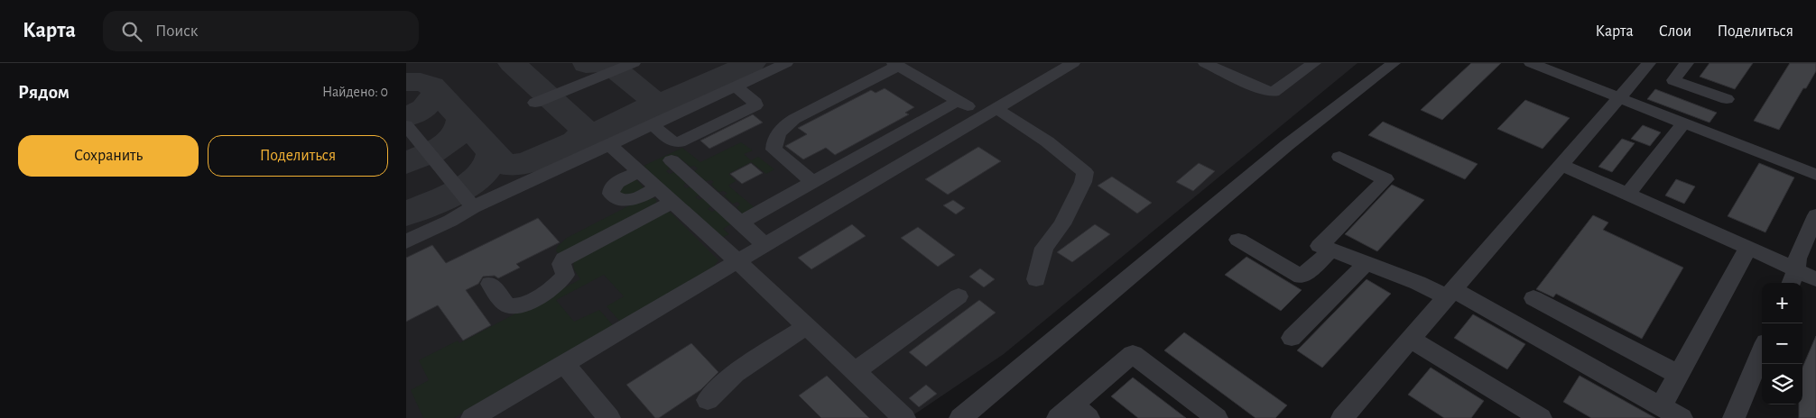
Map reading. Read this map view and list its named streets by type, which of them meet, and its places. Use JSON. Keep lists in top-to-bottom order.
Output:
{
  "page": {
    "header": "Карта",
    "search": "Поиск",
    "nav": ["Карта", "Слои", "Поделиться"],
    "heading": ["Рядом", "Найдено: 0"],
    "buttons": ["Сохранить", "Поделиться"],
    "map_buttons": ["+", "−"]
  }
}
